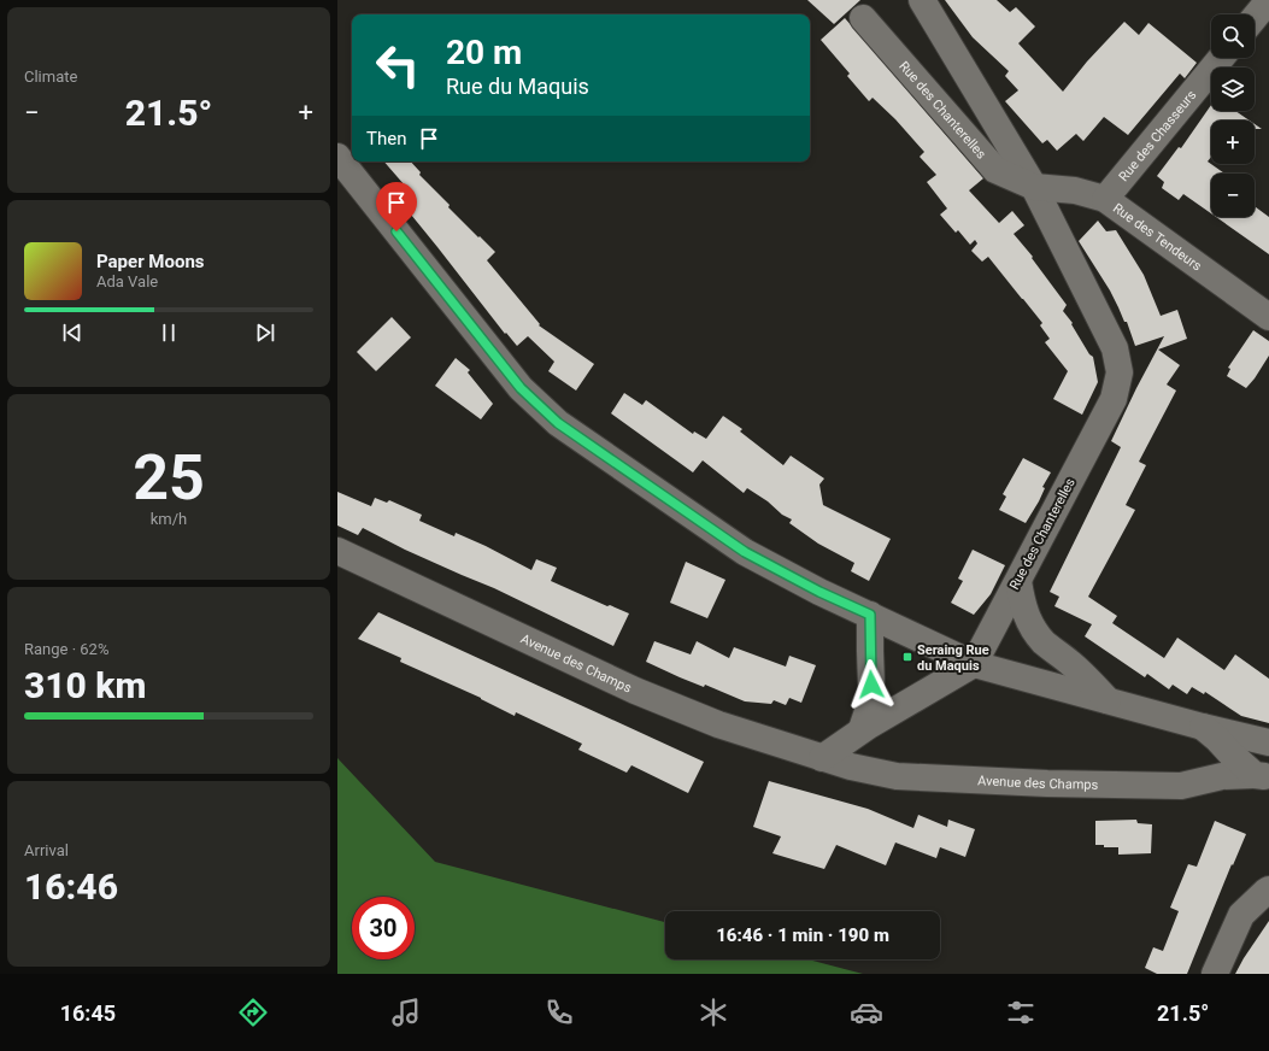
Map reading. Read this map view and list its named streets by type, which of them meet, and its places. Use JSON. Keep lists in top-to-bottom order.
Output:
{
  "streets": {
    "street": [
      "Rue des Chanterelles",
      "Rue des Chasseurs",
      "Rue des Tendeurs",
      "Avenue des Champs"
    ]
  },
  "crossings": [
    ["Rue des Chanterelles", "Rue des Tendeurs"],
    ["Rue des Chasseurs", "Rue des Tendeurs"]
  ],
  "places": {
    "transit": ["Seraing Rue du Maquis"]
  },
  "page": {
    "tile": [
      "Climate",
      ["25", "km/h"],
      ["Range · 62%", "310 km"],
      ["Arrival", "16:46"]
    ],
    "map_buttons": ["+", "−"],
    "turn": ["20 m", "Rue du Maquis"],
    "heat": ["−", "21.5°", "+"],
    "then": "Then",
    "song": ["Paper Moons", "Ada Vale"],
    "limit": "30",
    "trip": "16:46 · 1 min · 190 m",
    "tabs": ["16:45", "21.5°"]
  }
}
